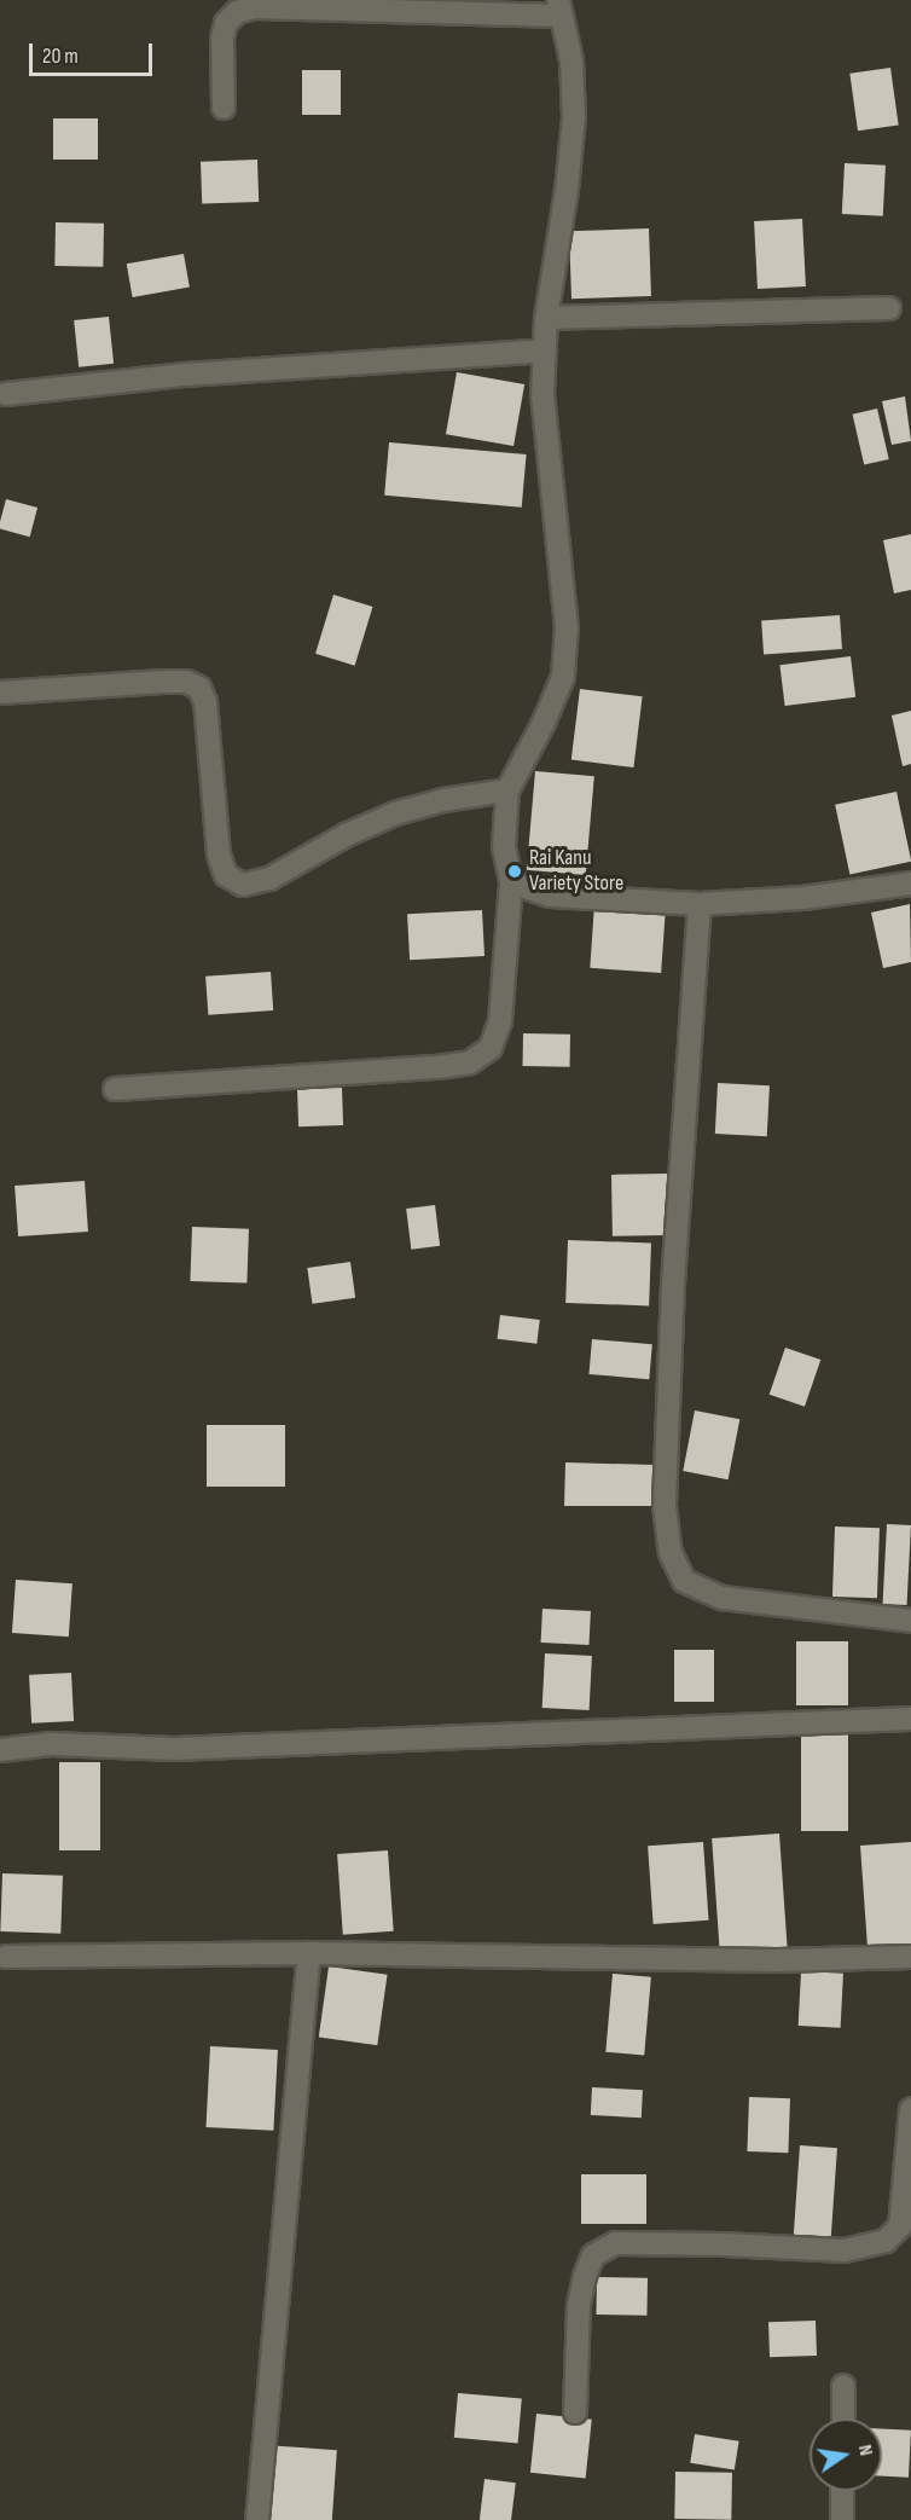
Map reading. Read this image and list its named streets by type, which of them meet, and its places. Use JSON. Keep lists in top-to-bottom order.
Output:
{
  "places": ["Rai Kanu Variety Store"],
  "scale_bar": "20 m",
  "north": "right"
}
